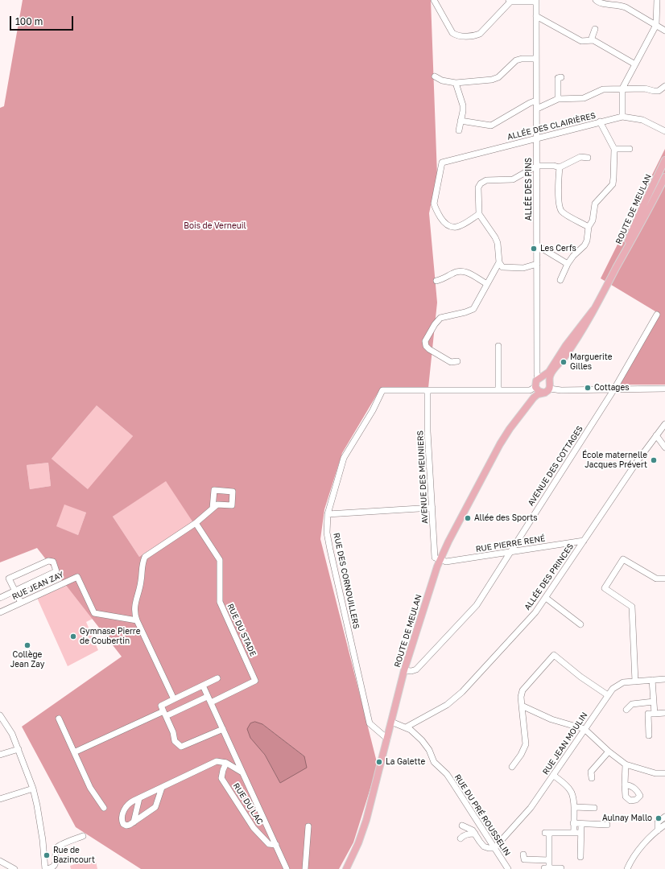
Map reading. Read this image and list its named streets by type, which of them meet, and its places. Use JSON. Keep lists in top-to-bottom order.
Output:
{
  "streets": {
    "main road": ["ROUTE DE MEULAN"],
    "street": [
      "ALLÉE DES CLAIRIÈRES",
      "ALLÉE DES PINS",
      "AVENUE DES COTTAGES",
      "AVENUE DES MEUNIERS",
      "RUE PIERRE RENÉ",
      "ALLÉE DES PRINCES",
      "RUE DES CORNOUILLERS",
      "RUE JEAN ZAY",
      "RUE DU STADE",
      "RUE JEAN MOULIN",
      "RUE DU LAC",
      "RUE DU PRÉ ROUSSELIN"
    ]
  },
  "crossings": [
    ["ALLÉE DES CLAIRIÈRES", "ALLÉE DES PINS"],
    ["ALLÉE DES PINS", "ROUTE DE MEULAN"],
    ["ROUTE DE MEULAN", "AVENUE DES COTTAGES"],
    ["ROUTE DE MEULAN", "AVENUE DES MEUNIERS"],
    ["ROUTE DE MEULAN", "RUE PIERRE RENÉ"],
    ["ROUTE DE MEULAN", "RUE DES CORNOUILLERS"],
    ["ROUTE DE MEULAN", "RUE DU PRÉ ROUSSELIN"],
    ["AVENUE DES COTTAGES", "RUE PIERRE RENÉ"],
    ["AVENUE DES MEUNIERS", "RUE PIERRE RENÉ"],
    ["AVENUE DES MEUNIERS", "RUE DES CORNOUILLERS"],
    ["RUE PIERRE RENÉ", "ALLÉE DES PRINCES"],
    ["ALLÉE DES PRINCES", "RUE DU PRÉ ROUSSELIN"],
    ["RUE JEAN MOULIN", "RUE DU PRÉ ROUSSELIN"]
  ],
  "parks": ["Bois de Verneuil"],
  "places": [
    "Les Cerfs",
    "Marguerite Gilles",
    "Cottages",
    "École maternelle Jacques Prévert",
    "Allée des Sports",
    "Gymnase Pierre de Coubertin",
    "Collège Jean Zay",
    "La Galette",
    "Aulnay Mallo",
    "Rue de Bazincourt"
  ],
  "scale_bar": "100 m"
}
